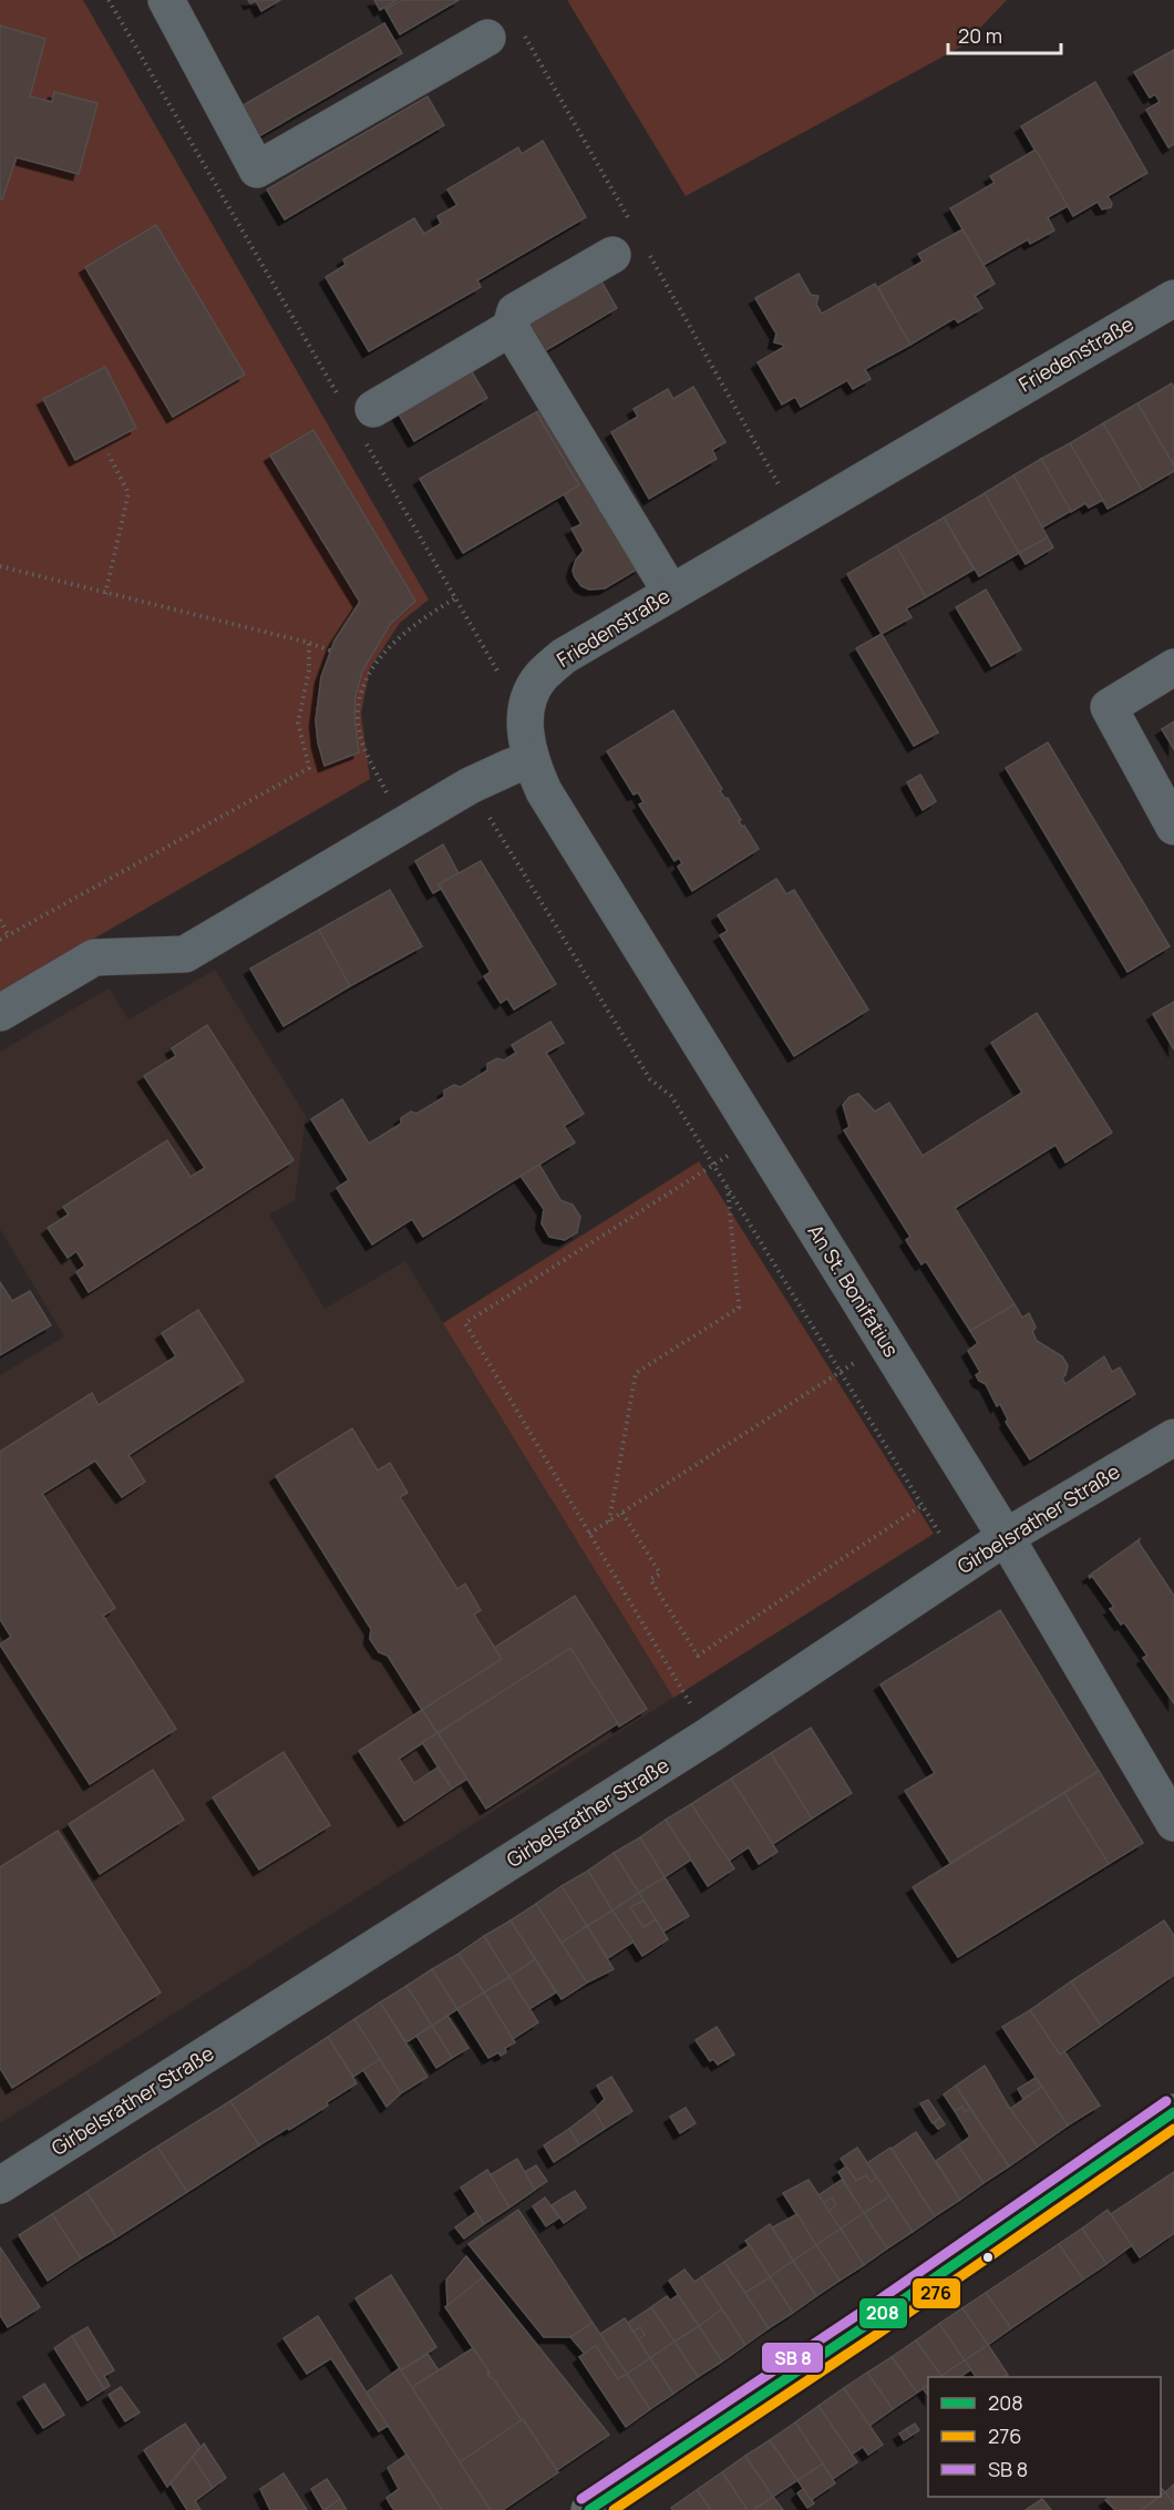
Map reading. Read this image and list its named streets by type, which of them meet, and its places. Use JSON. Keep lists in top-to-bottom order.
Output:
{
  "streets": {
    "street": ["Friedenstraße", "An St. Bonifatius", "Girbelsrather Straße"]
  },
  "crossings": [
    ["Friedenstraße", "An St. Bonifatius"],
    ["An St. Bonifatius", "Girbelsrather Straße"]
  ],
  "lines": ["transit line 208", "transit line 276"],
  "legend": ["208", "276", "SB 8"],
  "scale_bar": "20 m"
}
